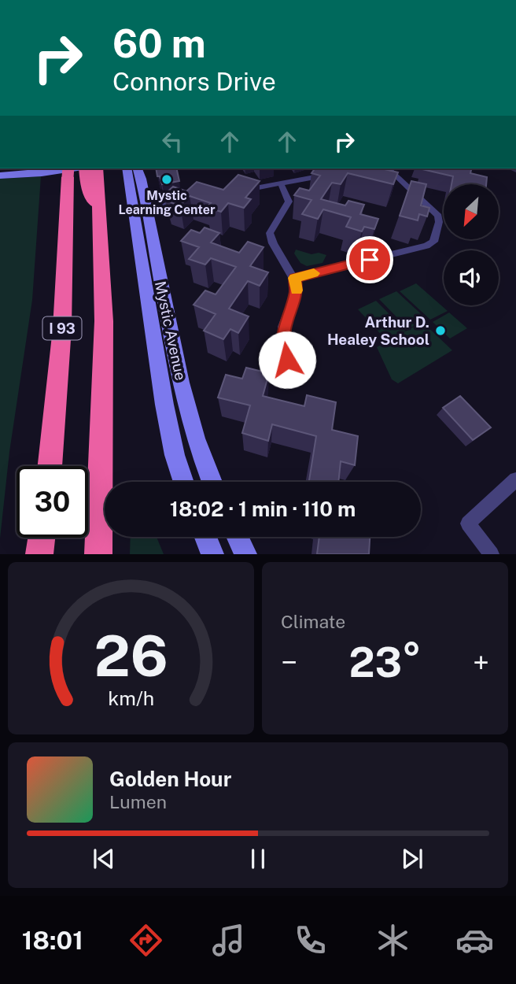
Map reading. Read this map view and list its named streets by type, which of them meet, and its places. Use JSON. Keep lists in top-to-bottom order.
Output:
{
  "streets": {
    "highway": ["I 93"],
    "main road": ["Mystic Avenue"]
  },
  "places": ["Mystic Learning Center", "Arthur D. Healey School"],
  "north": "bottom left",
  "page": {
    "turn": ["60 m", "Connors Drive"],
    "limit": "30",
    "trip": "18:02 · 1 min · 110 m",
    "tile": "Climate",
    "heat": ["−", "23°", "+"],
    "song": ["Golden Hour", "Lumen"],
    "tabs": "18:01",
    "gauge": ["26", "km/h"]
  }
}
